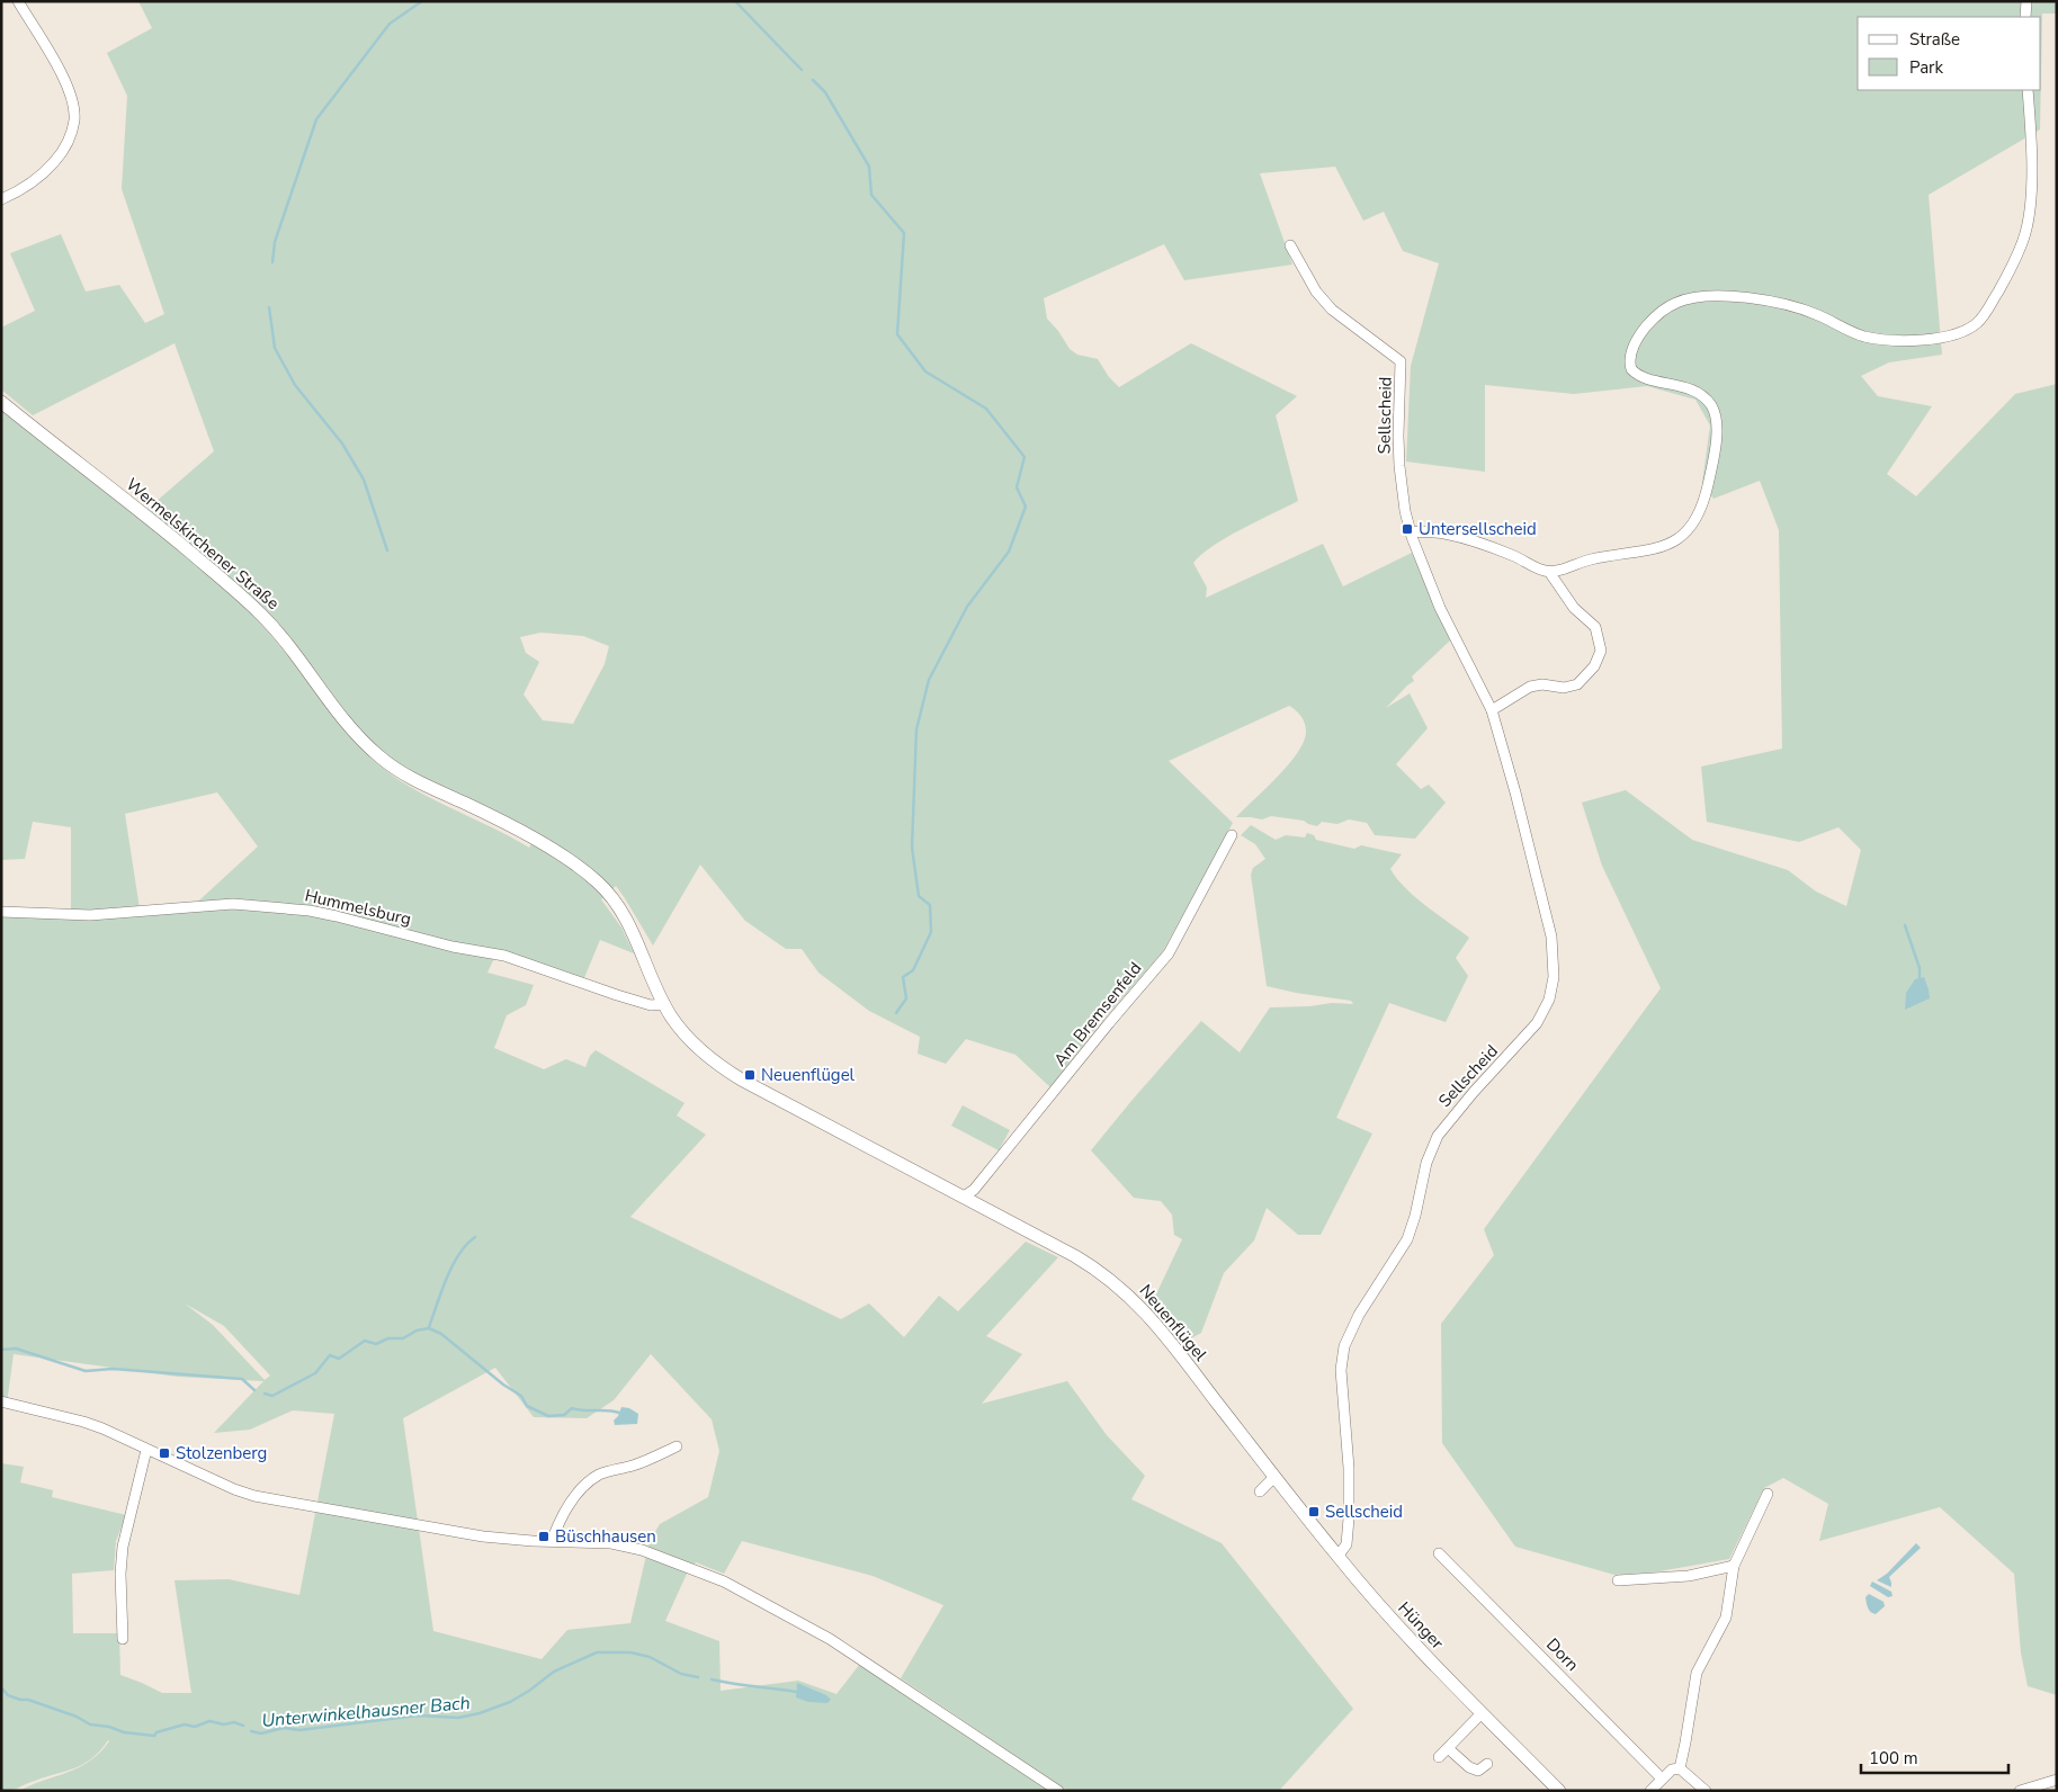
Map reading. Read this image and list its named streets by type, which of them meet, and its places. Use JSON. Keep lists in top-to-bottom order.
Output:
{
  "streets": {
    "main road": ["Wermelskirchener Straße", "Neuenflügel", "Hünger"],
    "street": [
      "Sellscheid",
      "Hummelsburg",
      "Am Bremsenfeld",
      "Dorn"
    ]
  },
  "crossings": [
    ["Sellscheid", "Neuenflügel"],
    ["Sellscheid", "Hünger"],
    ["Wermelskirchener Straße", "Neuenflügel"],
    ["Hummelsburg", "Neuenflügel"],
    ["Am Bremsenfeld", "Neuenflügel"],
    ["Neuenflügel", "Hünger"]
  ],
  "water": ["Unterwinkelhausner Bach"],
  "places": {
    "transit": [
      "Untersellscheid",
      "Neuenflügel",
      "Stolzenberg",
      "Sellscheid",
      "Büschhausen"
    ]
  },
  "legend": ["Straße", "Park"],
  "scale_bar": "100 m"
}
